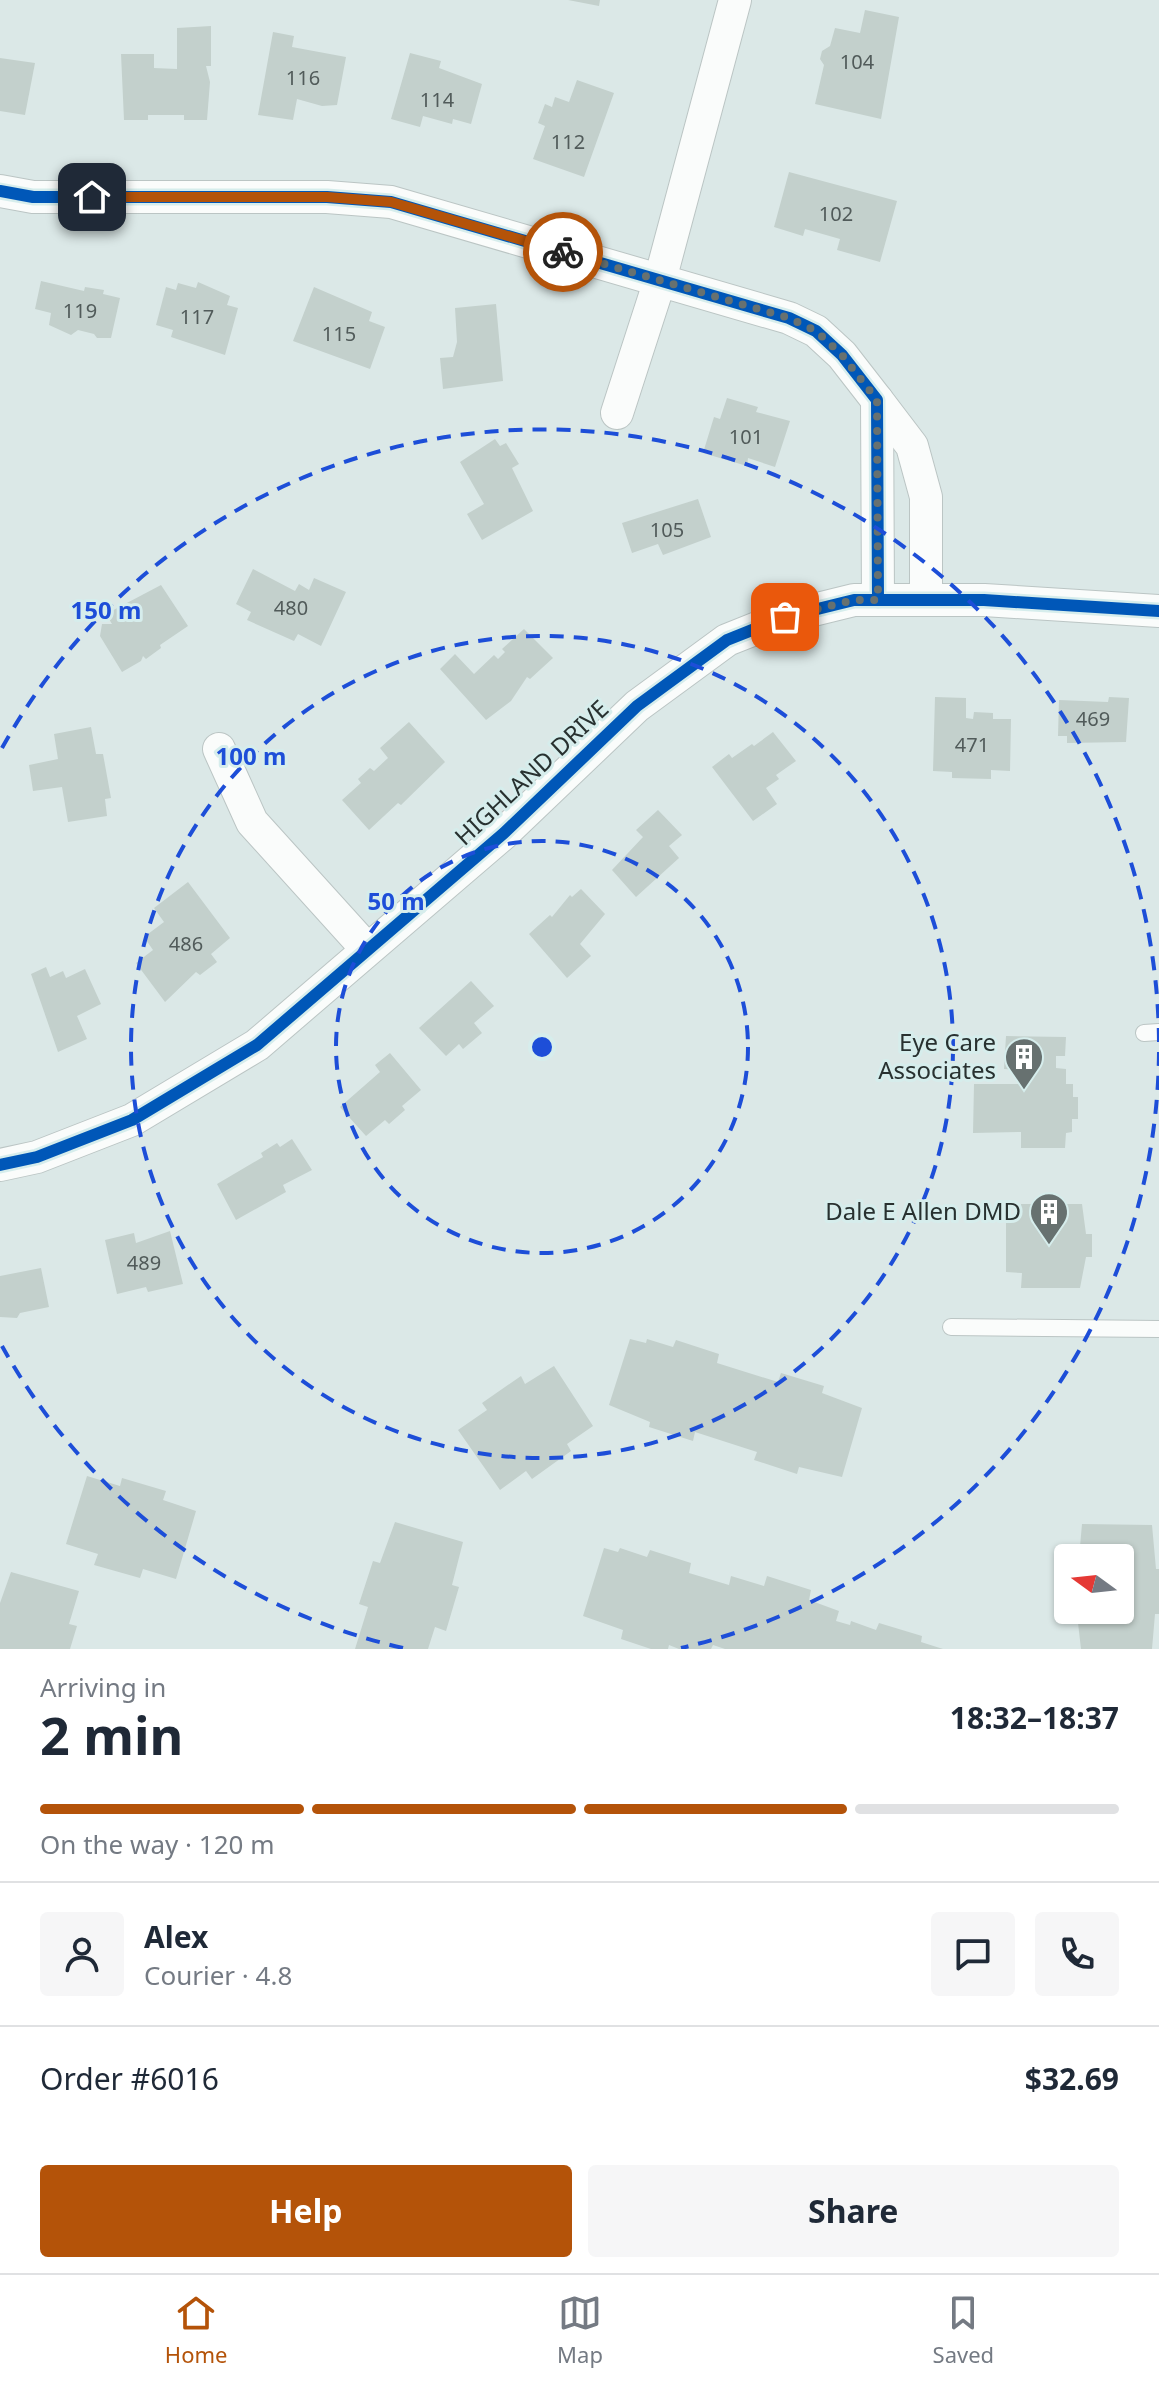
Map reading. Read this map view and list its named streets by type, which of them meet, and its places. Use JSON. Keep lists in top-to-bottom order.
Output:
{
  "streets": {
    "street": ["HIGHLAND DRIVE"]
  },
  "places": {
    "building": ["Eye Care Associates", "Dale E Allen DMD"]
  },
  "house_numbers": [
    "104",
    "116",
    "114",
    "112",
    "102",
    "119",
    "117",
    "115",
    "101",
    "105",
    "480",
    "469",
    "471",
    "486",
    "489"
  ],
  "north": "left",
  "page": {
    "heading": ["2 min", "Arriving in", "18:32–18:37"],
    "panel": [
      "Alex",
      "Courier · 4.8",
      "Order #6016",
      "$32.69"
    ],
    "bar": "On the way · 120 m",
    "buttons": ["Help", "Share"],
    "tabs": ["Home", "Map", "Saved"]
  },
  "rings": ["150 m", "100 m", "50 m"]
}
